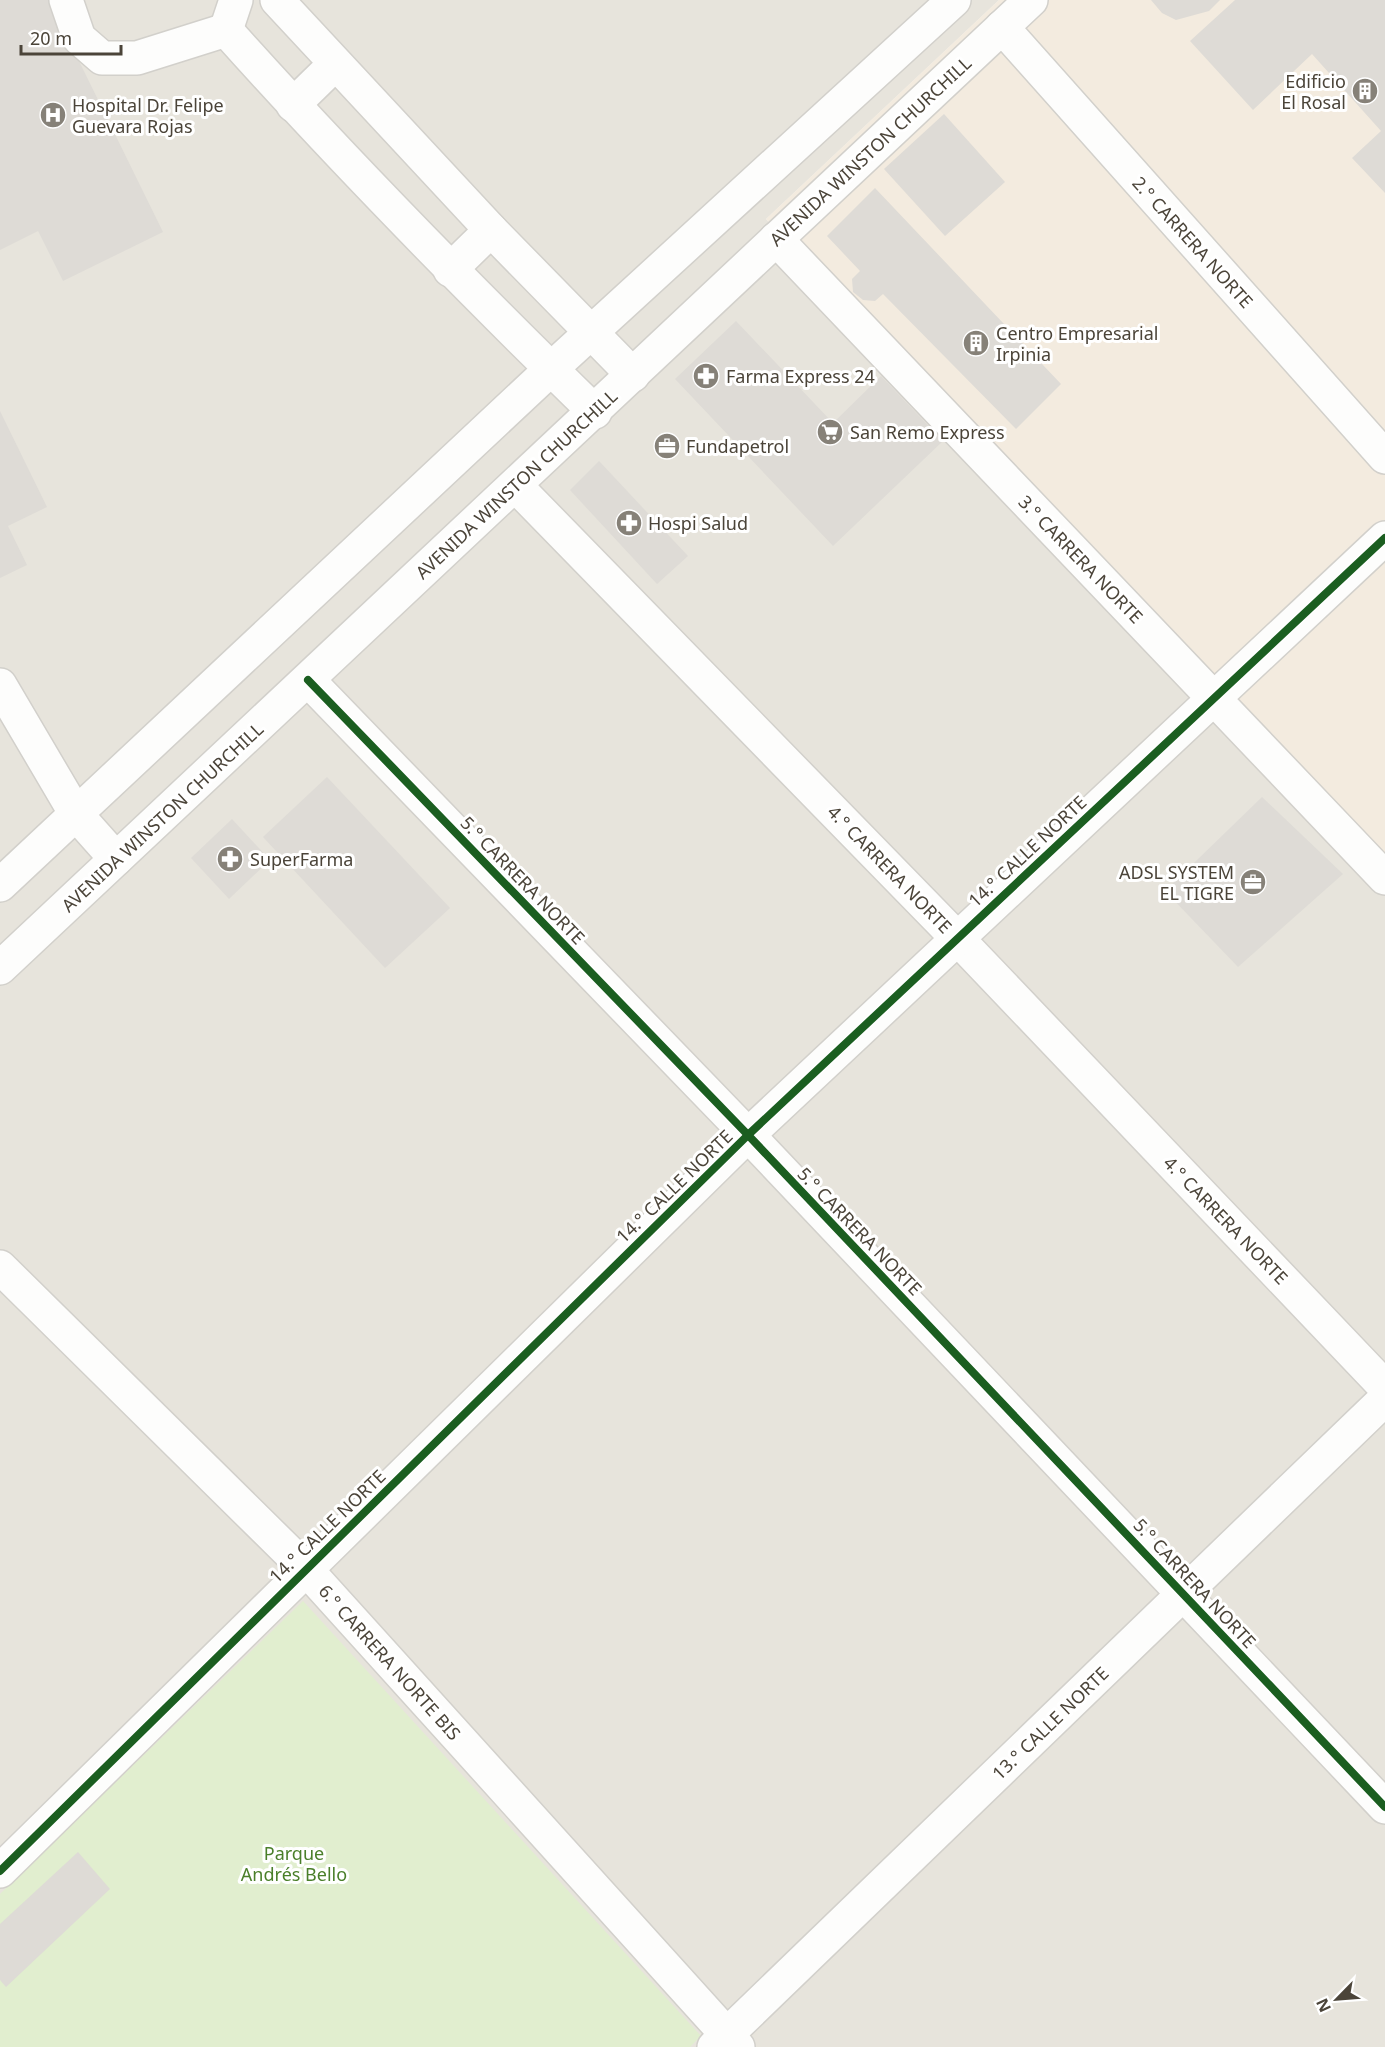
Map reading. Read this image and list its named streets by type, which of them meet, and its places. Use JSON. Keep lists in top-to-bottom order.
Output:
{
  "streets": {
    "street": [
      "AVENIDA WINSTON CHURCHILL",
      "2.° CARRERA NORTE",
      "3.° CARRERA NORTE",
      "14.° CALLE NORTE",
      "4.° CARRERA NORTE",
      "5.° CARRERA NORTE",
      "6.° CARRERA NORTE BIS",
      "13.° CALLE NORTE"
    ]
  },
  "crossings": [
    ["AVENIDA WINSTON CHURCHILL", "2.° CARRERA NORTE"],
    ["AVENIDA WINSTON CHURCHILL", "3.° CARRERA NORTE"],
    ["AVENIDA WINSTON CHURCHILL", "4.° CARRERA NORTE"],
    ["AVENIDA WINSTON CHURCHILL", "5.° CARRERA NORTE"],
    ["3.° CARRERA NORTE", "14.° CALLE NORTE"],
    ["14.° CALLE NORTE", "4.° CARRERA NORTE"],
    ["14.° CALLE NORTE", "5.° CARRERA NORTE"],
    ["14.° CALLE NORTE", "6.° CARRERA NORTE BIS"],
    ["5.° CARRERA NORTE", "13.° CALLE NORTE"],
    ["6.° CARRERA NORTE BIS", "13.° CALLE NORTE"]
  ],
  "parks": ["Parque Andrés Bello"],
  "places": {
    "building": ["Edificio El Rosal", "Centro Empresarial Irpinia"],
    "hospital": ["Hospital Dr. Felipe Guevara Rojas"],
    "pharmacy": ["Farma Express 24", "Hospi Salud", "SuperFarma"],
    "supermarket": ["San Remo Express"],
    "office": ["Fundapetrol", "ADSL SYSTEM EL TIGRE"]
  },
  "scale_bar": "20 m",
  "north": "bottom left"
}
